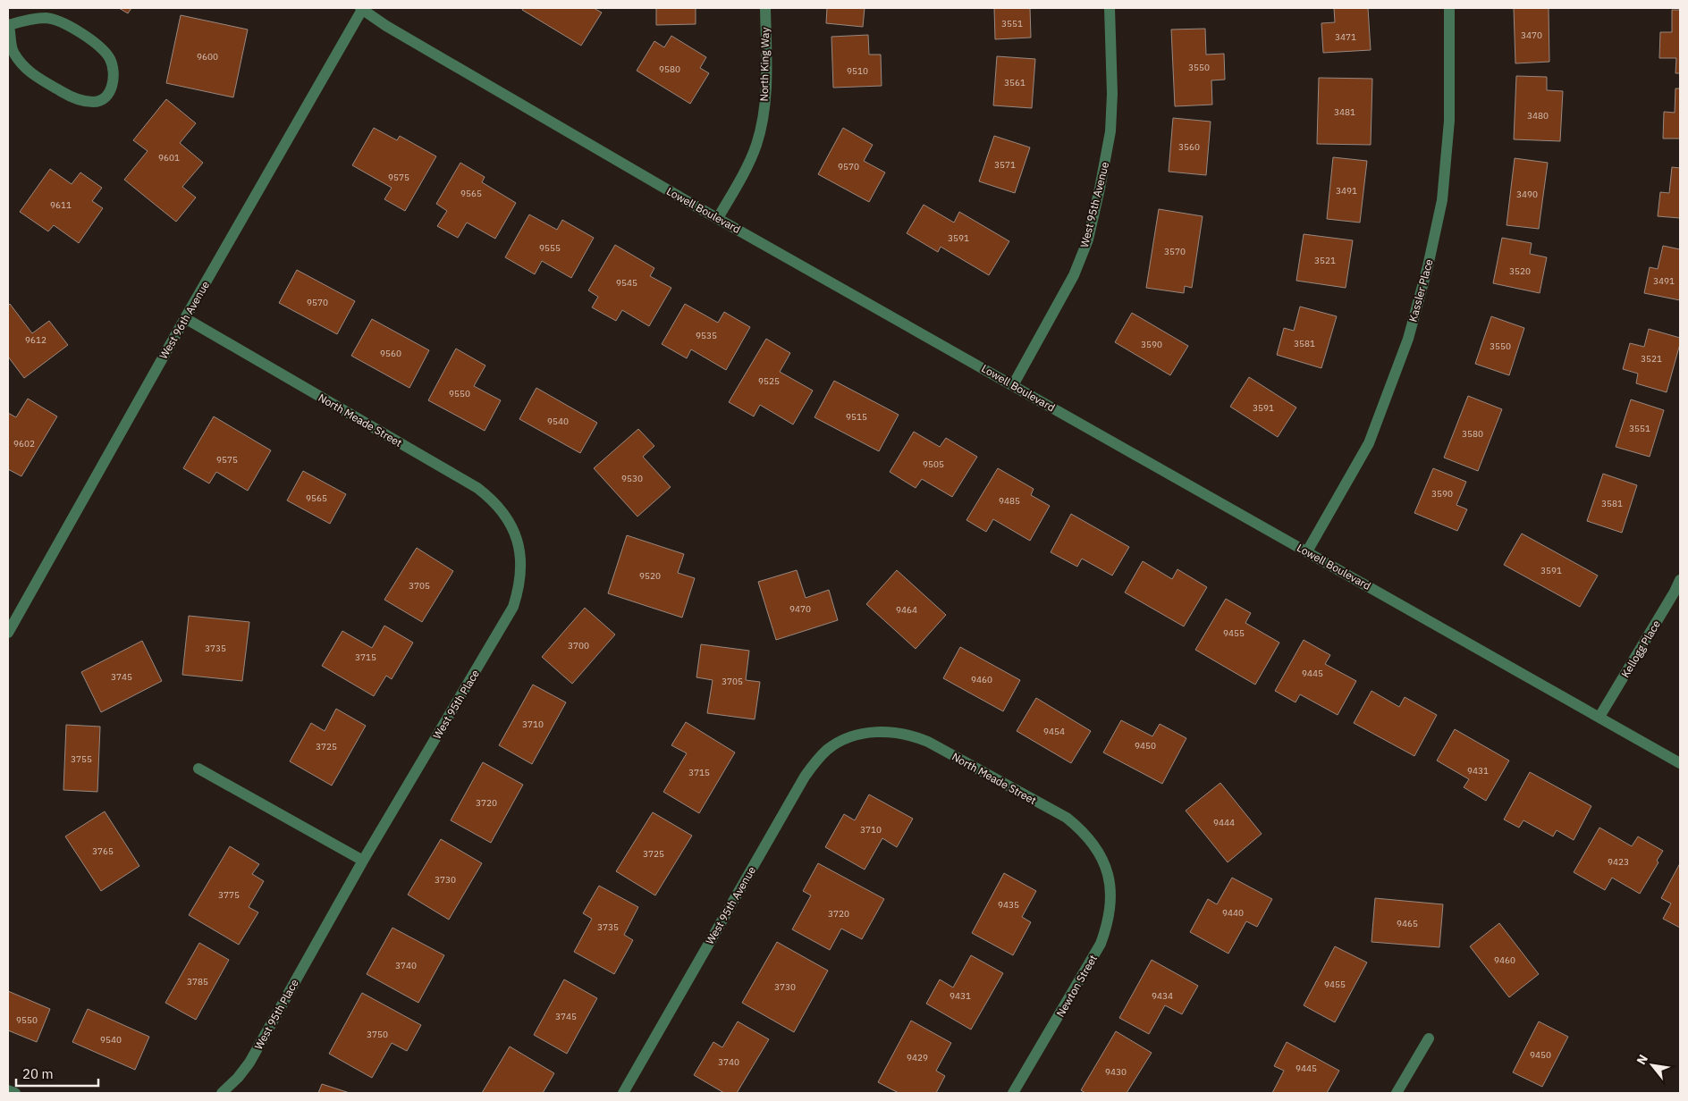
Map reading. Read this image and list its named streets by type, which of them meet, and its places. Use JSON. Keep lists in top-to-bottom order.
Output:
{
  "streets": {
    "street": [
      "North King Way",
      "West 95th Avenue",
      "Lowell Boulevard",
      "Kassler Place",
      "West 96th Avenue",
      "North Meade Street",
      "Kellogg Place",
      "West 95th Place",
      "Newton Street"
    ]
  },
  "crossings": [
    ["North King Way", "Lowell Boulevard"],
    ["West 95th Avenue", "Lowell Boulevard"],
    ["West 95th Avenue", "North Meade Street"],
    ["Lowell Boulevard", "Kassler Place"],
    ["Lowell Boulevard", "West 96th Avenue"],
    ["Lowell Boulevard", "Kellogg Place"],
    ["West 96th Avenue", "North Meade Street"],
    ["North Meade Street", "West 95th Place"],
    ["North Meade Street", "Newton Street"]
  ],
  "house_numbers": [
    "3551",
    "3470",
    "3471",
    "9600",
    "3550",
    "9580",
    "9510",
    "3561",
    "3481",
    "3480",
    "3560",
    "9601",
    "3571",
    "9570",
    "9575",
    "3491",
    "9565",
    "3490",
    "9611",
    "3591",
    "9555",
    "3570",
    "3521",
    "3520",
    "3491",
    "9545",
    "9570",
    "9535",
    "9612",
    "3581",
    "3590",
    "3550",
    "9560",
    "3521",
    "9525",
    "9550",
    "3591",
    "9515",
    "9540",
    "3551",
    "3580",
    "9602",
    "9575",
    "9505",
    "9530",
    "3590",
    "9565",
    "9485",
    "3581",
    "3591",
    "9520",
    "3705",
    "9470",
    "9464",
    "9455",
    "3700",
    "3735",
    "3715",
    "9445",
    "3745",
    "9460",
    "3705",
    "3710",
    "9454",
    "9450",
    "3725",
    "3755",
    "9431",
    "3715",
    "3720",
    "9444",
    "3710",
    "3765",
    "3725",
    "9423",
    "3730",
    "3775",
    "9435",
    "9440",
    "3720",
    "9465",
    "3735",
    "9460",
    "3740",
    "3785",
    "9455",
    "3730",
    "9431",
    "9434",
    "3745",
    "9550",
    "3750",
    "9540",
    "9450",
    "9429",
    "3740",
    "9445",
    "9430"
  ],
  "scale_bar": "20 m",
  "north": "top left"
}
